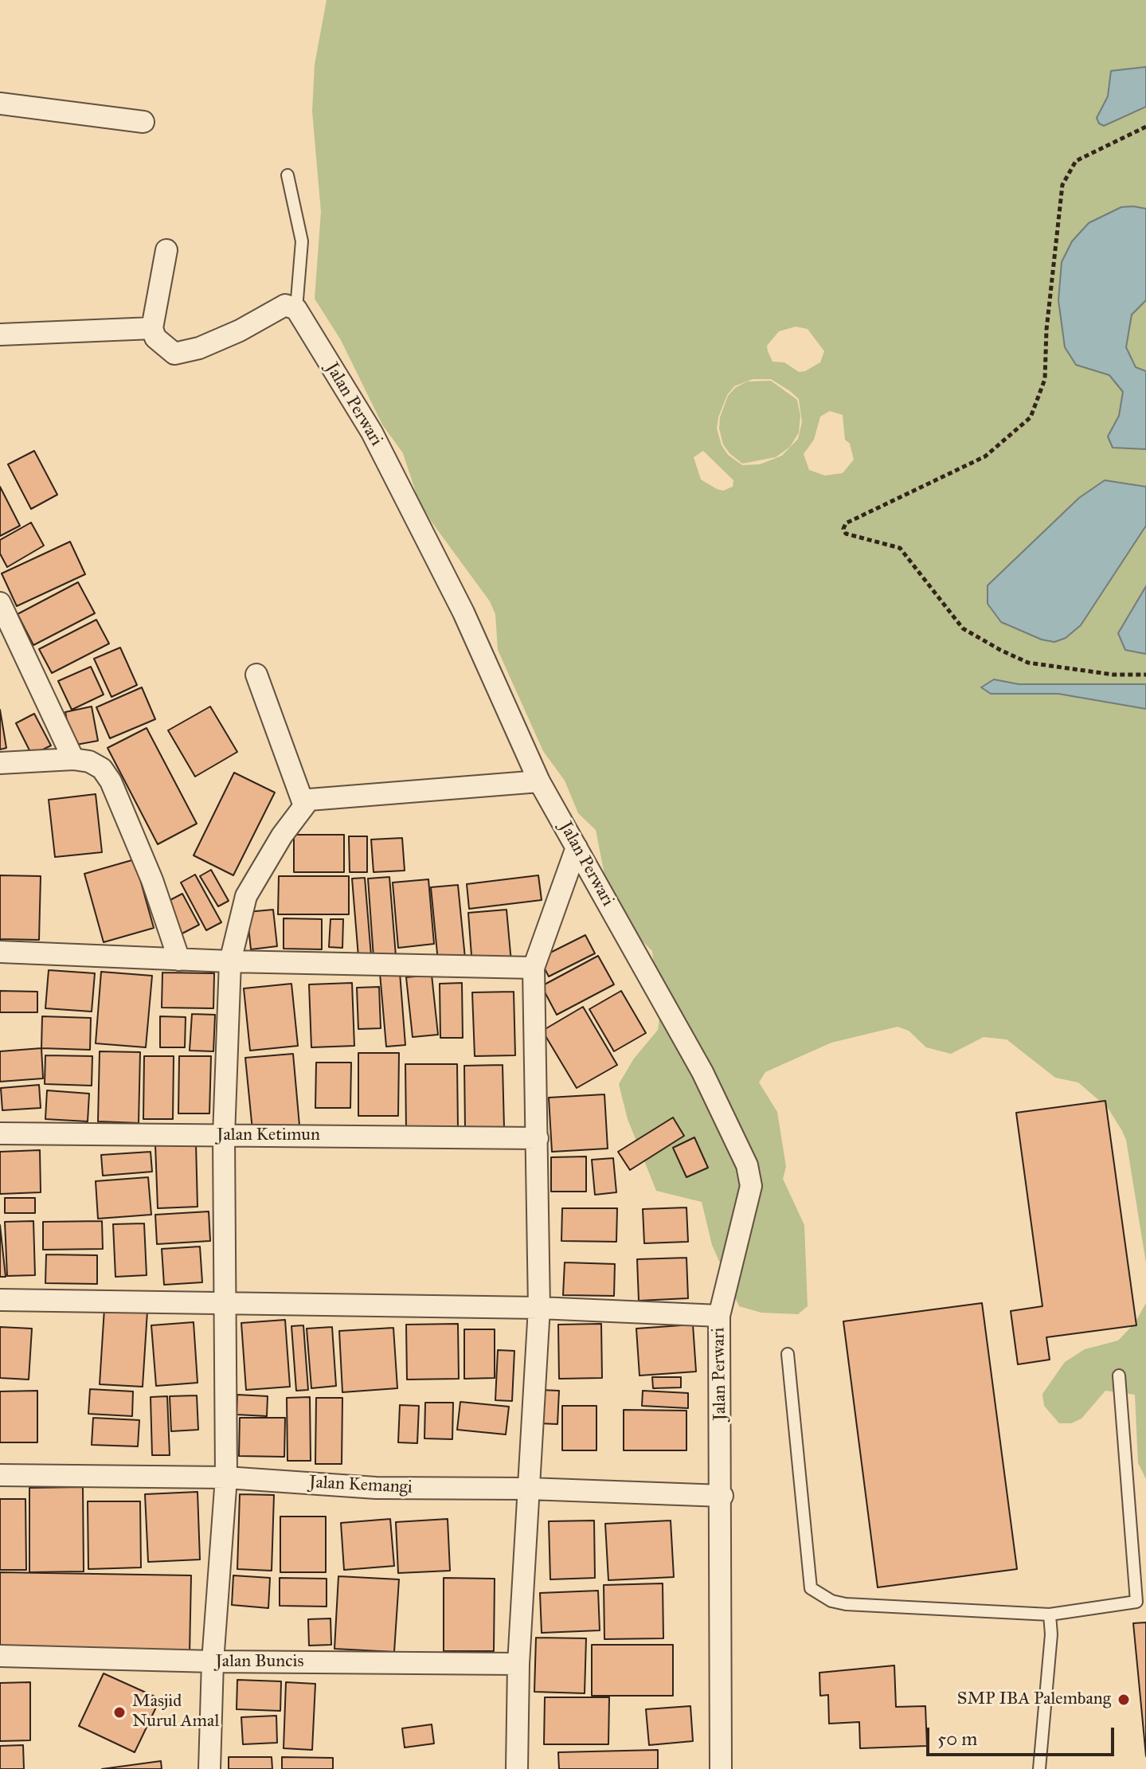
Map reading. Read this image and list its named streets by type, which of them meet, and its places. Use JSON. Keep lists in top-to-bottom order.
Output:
{
  "streets": {
    "street": [
      "Jalan Perwari",
      "Jalan Ketimun",
      "Jalan Kemangi",
      "Jalan Buncis"
    ]
  },
  "crossings": [
    ["Jalan Perwari", "Jalan Kemangi"]
  ],
  "places": ["SMP IBA Palembang", "Masjid Nurul Amal"],
  "scale_bar": "50 m"
}
